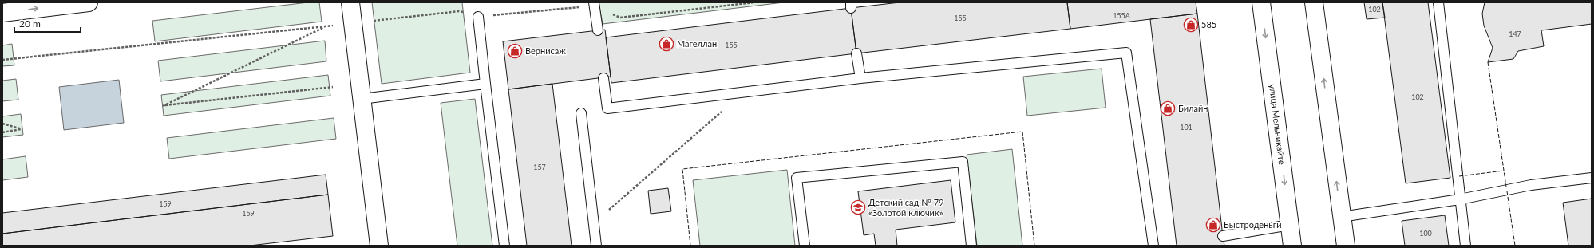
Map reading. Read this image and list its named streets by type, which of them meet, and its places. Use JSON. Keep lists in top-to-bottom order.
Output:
{
  "streets": {
    "main road": ["улица Мельникайте"]
  },
  "places": {
    "shop": [
      "585",
      "Магеллан",
      "Вернисаж",
      "Билайн",
      "Быстроденьги"
    ],
    "school or university": ["Детский сад № 79 «Золотой ключик»"]
  },
  "house_numbers": [
    "102",
    "155А",
    "155",
    "147",
    "155",
    "102",
    "101",
    "157",
    "159",
    "159",
    "100"
  ],
  "scale_bar": "20 m"
}
